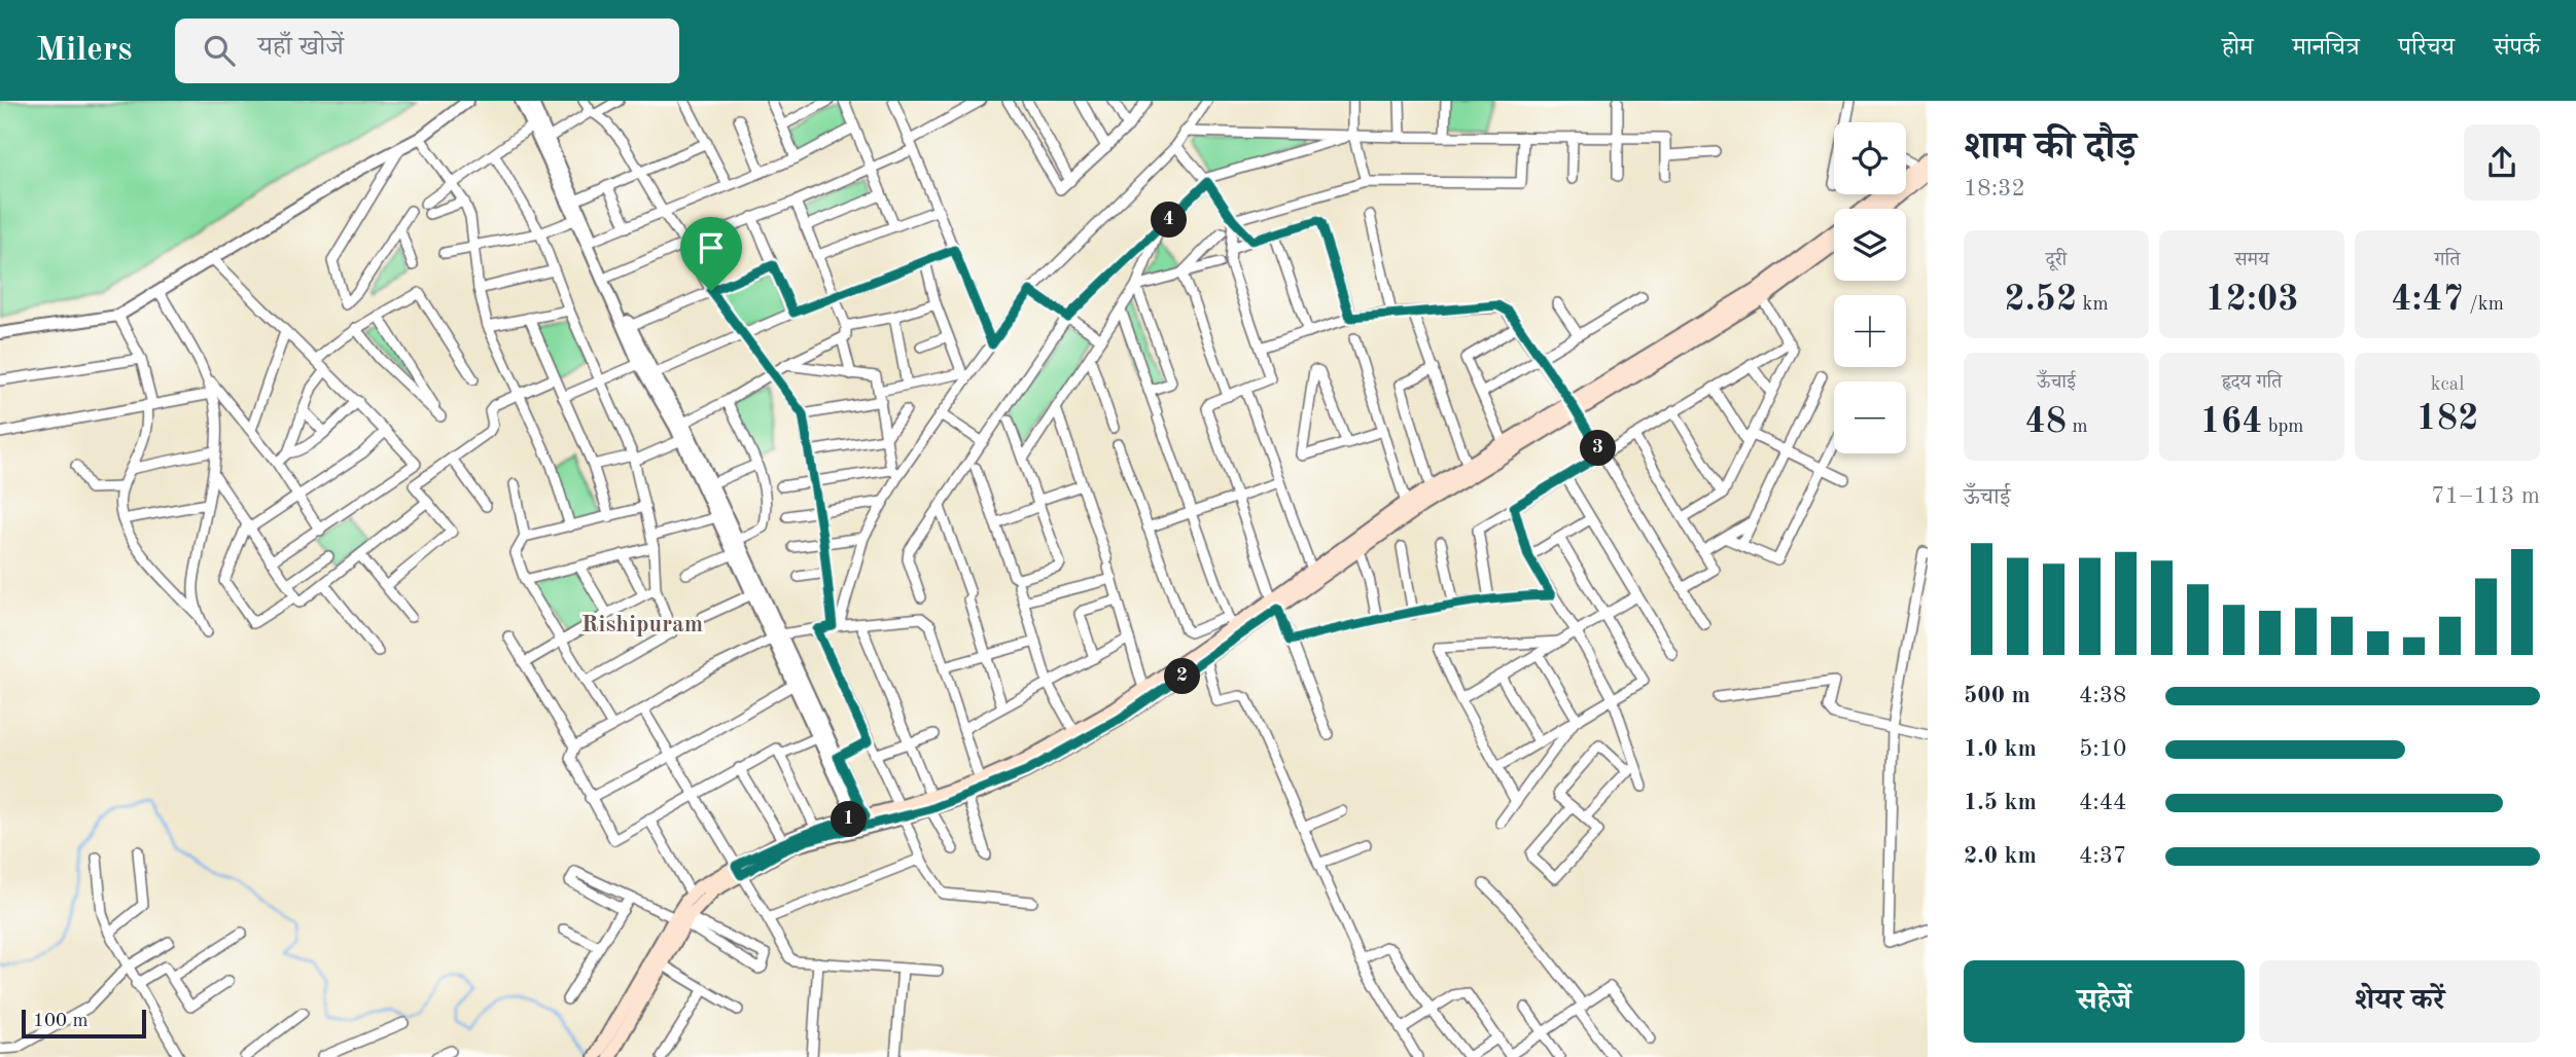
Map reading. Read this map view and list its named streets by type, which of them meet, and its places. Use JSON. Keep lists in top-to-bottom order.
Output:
{
  "districts": ["Rishipuram"],
  "scale_bar": "100 m",
  "page": {
    "header": "Milers",
    "search": "यहाँ खोजें",
    "nav": [
      "होम",
      "मानचित्र",
      "परिचय",
      "संपर्क"
    ],
    "heading": ["शाम की दौड़", "18:32"],
    "map_buttons": ["+", "−"],
    "pins": [
      "4",
      "3",
      "2",
      "1"
    ],
    "stats": [
      ["दूरी", "2.52 km"],
      ["समय", "12:03"],
      ["गति", "4:47 /km"],
      ["ऊँचाई", "48 m"],
      ["हृदय गति", "164 bpm"],
      ["kcal", "182"]
    ],
    "chart": ["ऊँचाई", "71–113 m"],
    "list": [
      {
        "name": "500 m",
        "note": "4:38"
      },
      {
        "name": "1.0 km",
        "note": "5:10"
      },
      {
        "name": "1.5 km",
        "note": "4:44"
      },
      {
        "name": "2.0 km",
        "note": "4:37"
      }
    ],
    "buttons": ["सहेजें", "शेयर करें"],
    "scale": "100 m"
  }
}
